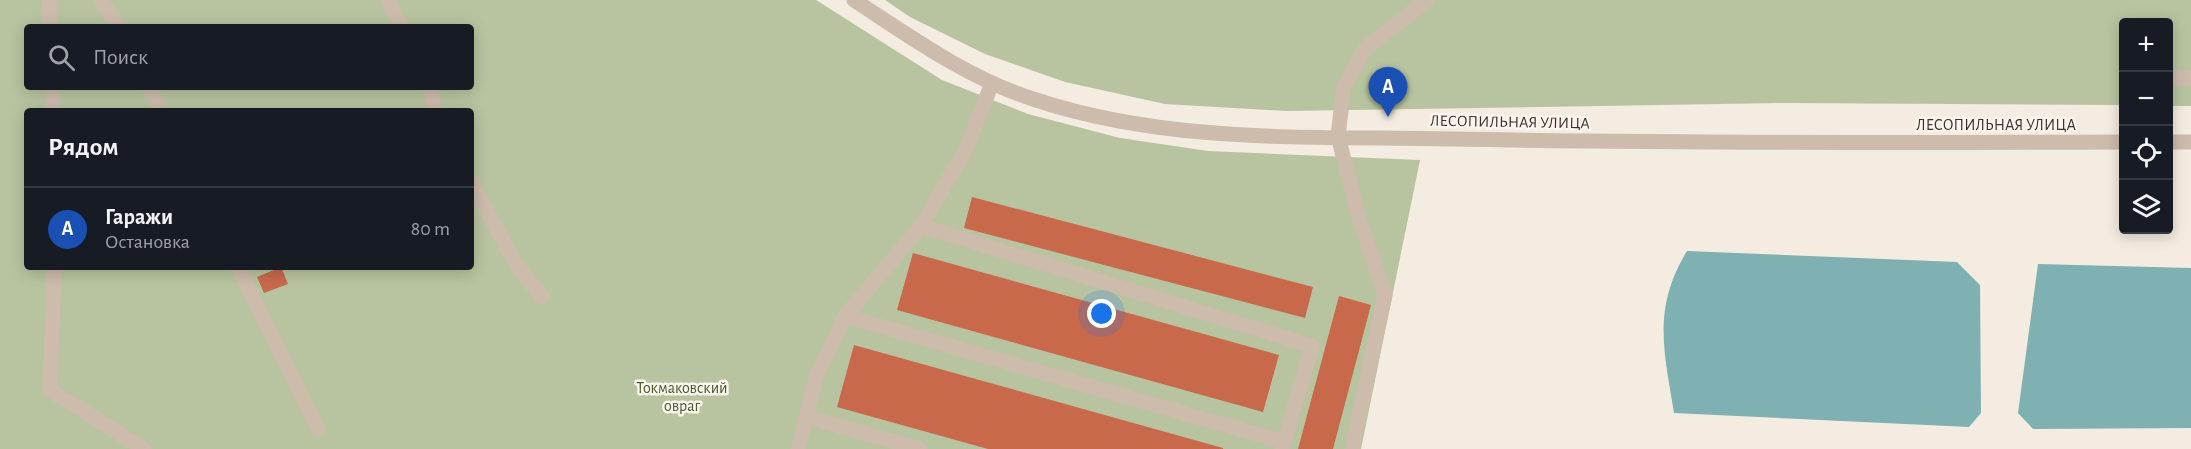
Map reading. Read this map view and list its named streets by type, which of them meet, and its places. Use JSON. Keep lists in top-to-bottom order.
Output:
{
  "streets": {
    "street": ["ЛЕСОПИЛЬНАЯ УЛИЦА"]
  },
  "parks": ["Токмаковский овраг"],
  "page": {
    "map_buttons": ["+", "−"],
    "search": "Поиск",
    "pins": "A",
    "heading": "Рядом",
    "list": [
      {
        "mark": "A",
        "name": "Гаражи",
        "note": "Остановка",
        "value": "80 m"
      }
    ]
  }
}
